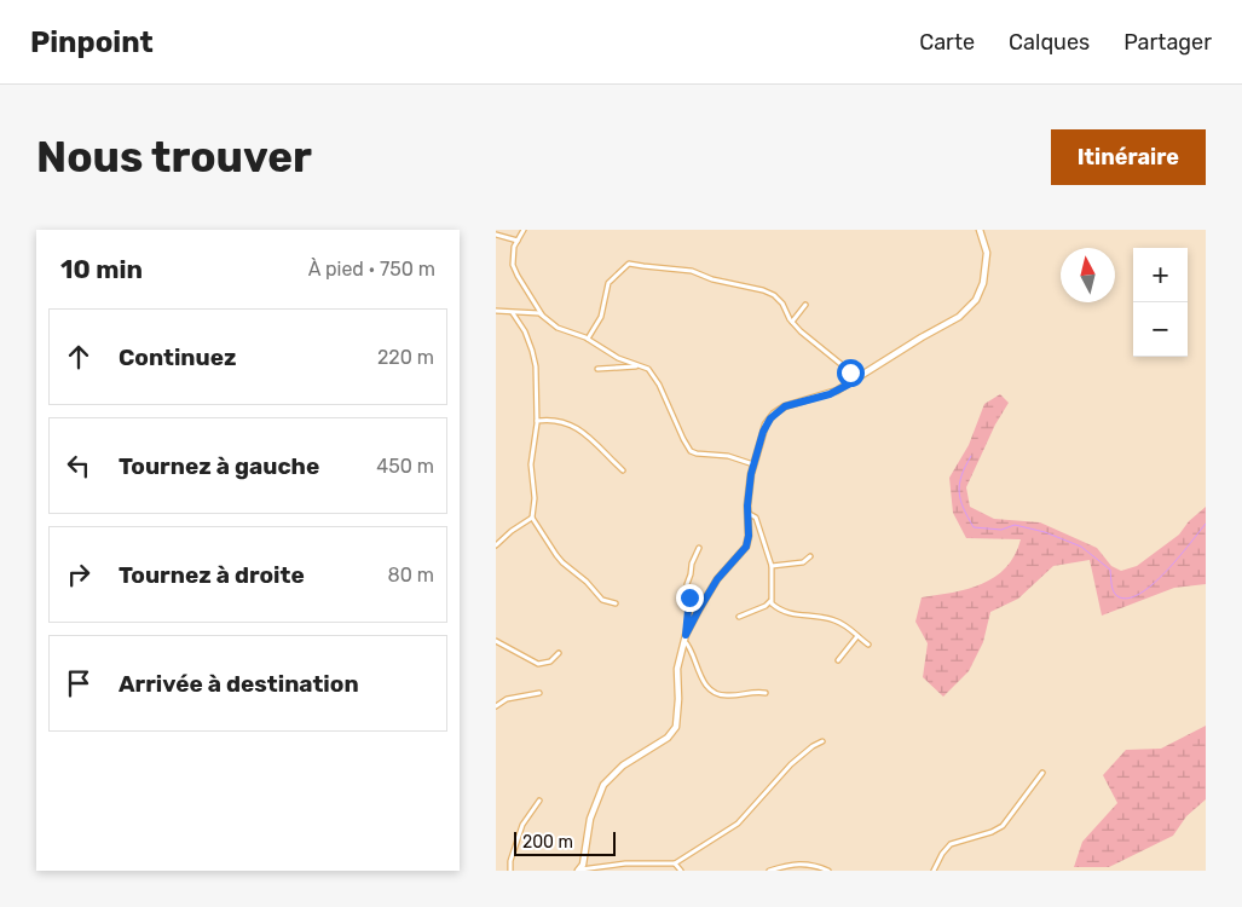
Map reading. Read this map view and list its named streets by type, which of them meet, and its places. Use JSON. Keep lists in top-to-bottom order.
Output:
{
  "scale_bar": "200 m",
  "north": "top",
  "page": {
    "header": "Pinpoint",
    "nav": ["Carte", "Calques", "Partager"],
    "buttons": "Itinéraire",
    "title": "Nous trouver",
    "heading": ["10 min", "À pied · 750 m"],
    "map_buttons": ["+", "−"],
    "list": [
      ["Continuez", "220 m"],
      ["Tournez à gauche", "450 m"],
      ["Tournez à droite", "80 m"],
      "Arrivée à destination"
    ],
    "scale": "200 m"
  }
}
